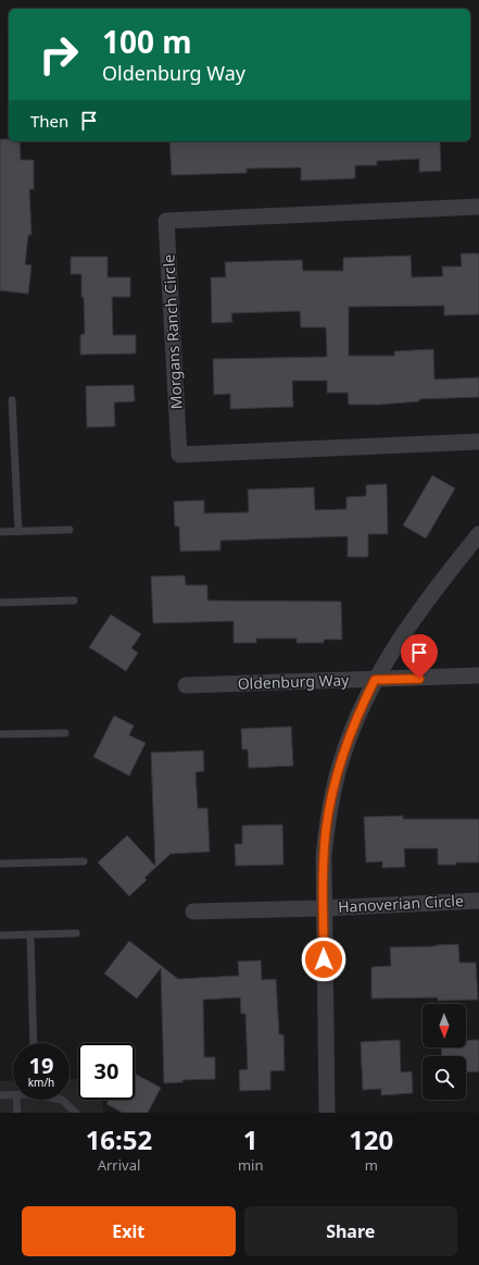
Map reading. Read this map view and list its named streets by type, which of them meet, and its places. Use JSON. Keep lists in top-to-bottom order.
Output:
{
  "streets": {
    "street": ["Morgans Ranch Circle", "Oldenburg Way", "Hanoverian Circle"]
  },
  "north": "bottom",
  "page": {
    "turn": ["100 m", "Oldenburg Way"],
    "then": "Then",
    "speed": "19 km/h",
    "limit": "30",
    "eta": [
      "16:52",
      "Arrival",
      "1",
      "min",
      "120",
      "m"
    ],
    "buttons": ["Exit", "Share"]
  }
}
